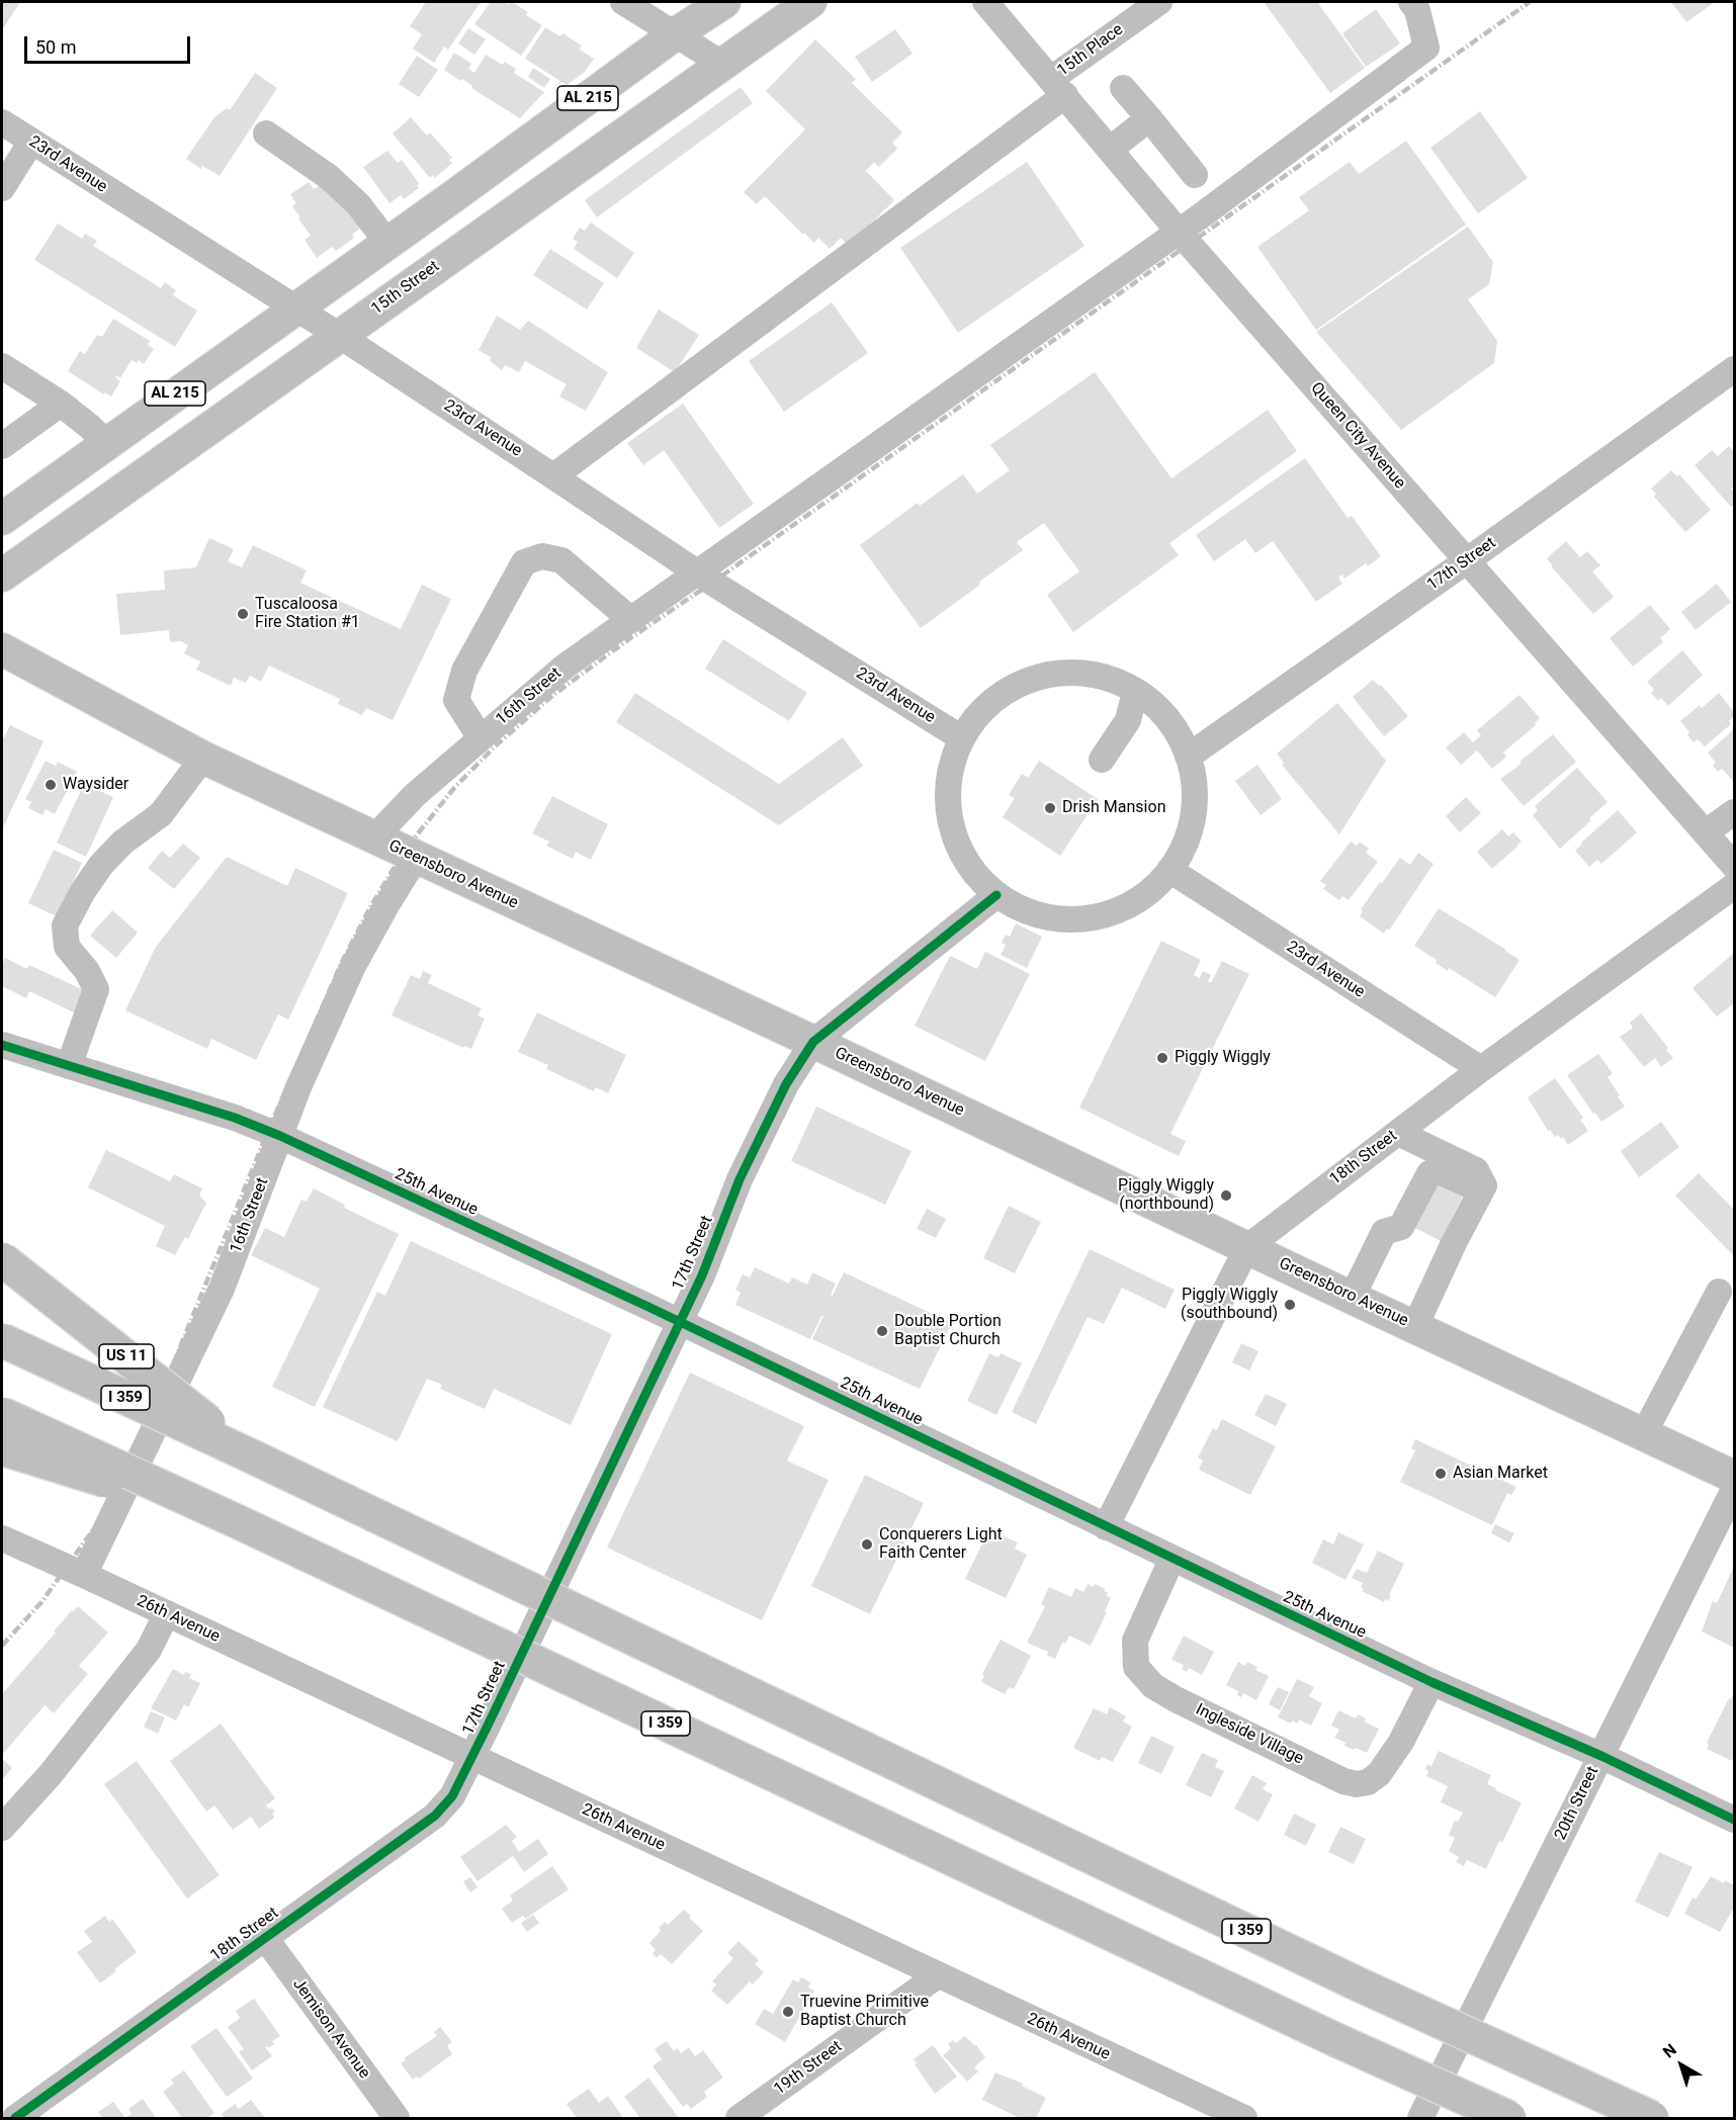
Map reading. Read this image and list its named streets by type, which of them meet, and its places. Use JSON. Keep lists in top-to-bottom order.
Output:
{
  "streets": {
    "highway": ["US 11", "I 359"],
    "main road": ["AL 215", "15th Street", "Greensboro Avenue"],
    "street": [
      "15th Place",
      "23rd Avenue",
      "Queen City Avenue",
      "17th Street",
      "16th Street",
      "18th Street",
      "25th Avenue",
      "26th Avenue",
      "Ingleside Village",
      "20th Street",
      "Jemison Avenue",
      "19th Street"
    ]
  },
  "crossings": [
    ["15th Place", "23rd Avenue"],
    ["15th Place", "Queen City Avenue"],
    ["AL 215", "23rd Avenue"],
    ["23rd Avenue", "15th Street"],
    ["23rd Avenue", "16th Street"],
    ["23rd Avenue", "18th Street"],
    ["Queen City Avenue", "17th Street"],
    ["Queen City Avenue", "16th Street"],
    ["17th Street", "Greensboro Avenue"],
    ["17th Street", "18th Street"],
    ["17th Street", "25th Avenue"],
    ["17th Street", "26th Avenue"],
    ["16th Street", "Greensboro Avenue"],
    ["16th Street", "25th Avenue"],
    ["16th Street", "26th Avenue"],
    ["Greensboro Avenue", "18th Street"],
    ["18th Street", "25th Avenue"],
    ["18th Street", "26th Avenue"],
    ["18th Street", "Jemison Avenue"],
    ["25th Avenue", "Ingleside Village"],
    ["25th Avenue", "20th Street"],
    ["US 11", "I 359"],
    ["26th Avenue", "19th Street"]
  ],
  "places": [
    "Tuscaloosa Fire Station #1",
    "Waysider",
    "Drish Mansion",
    "Piggly Wiggly",
    "Piggly Wiggly (northbound)",
    "Piggly Wiggly (southbound)",
    "Double Portion Baptist Church",
    "Asian Market",
    "Conquerers Light Faith Center",
    "Truevine Primitive Baptist Church"
  ],
  "scale_bar": "50 m",
  "north": "top left"
}
